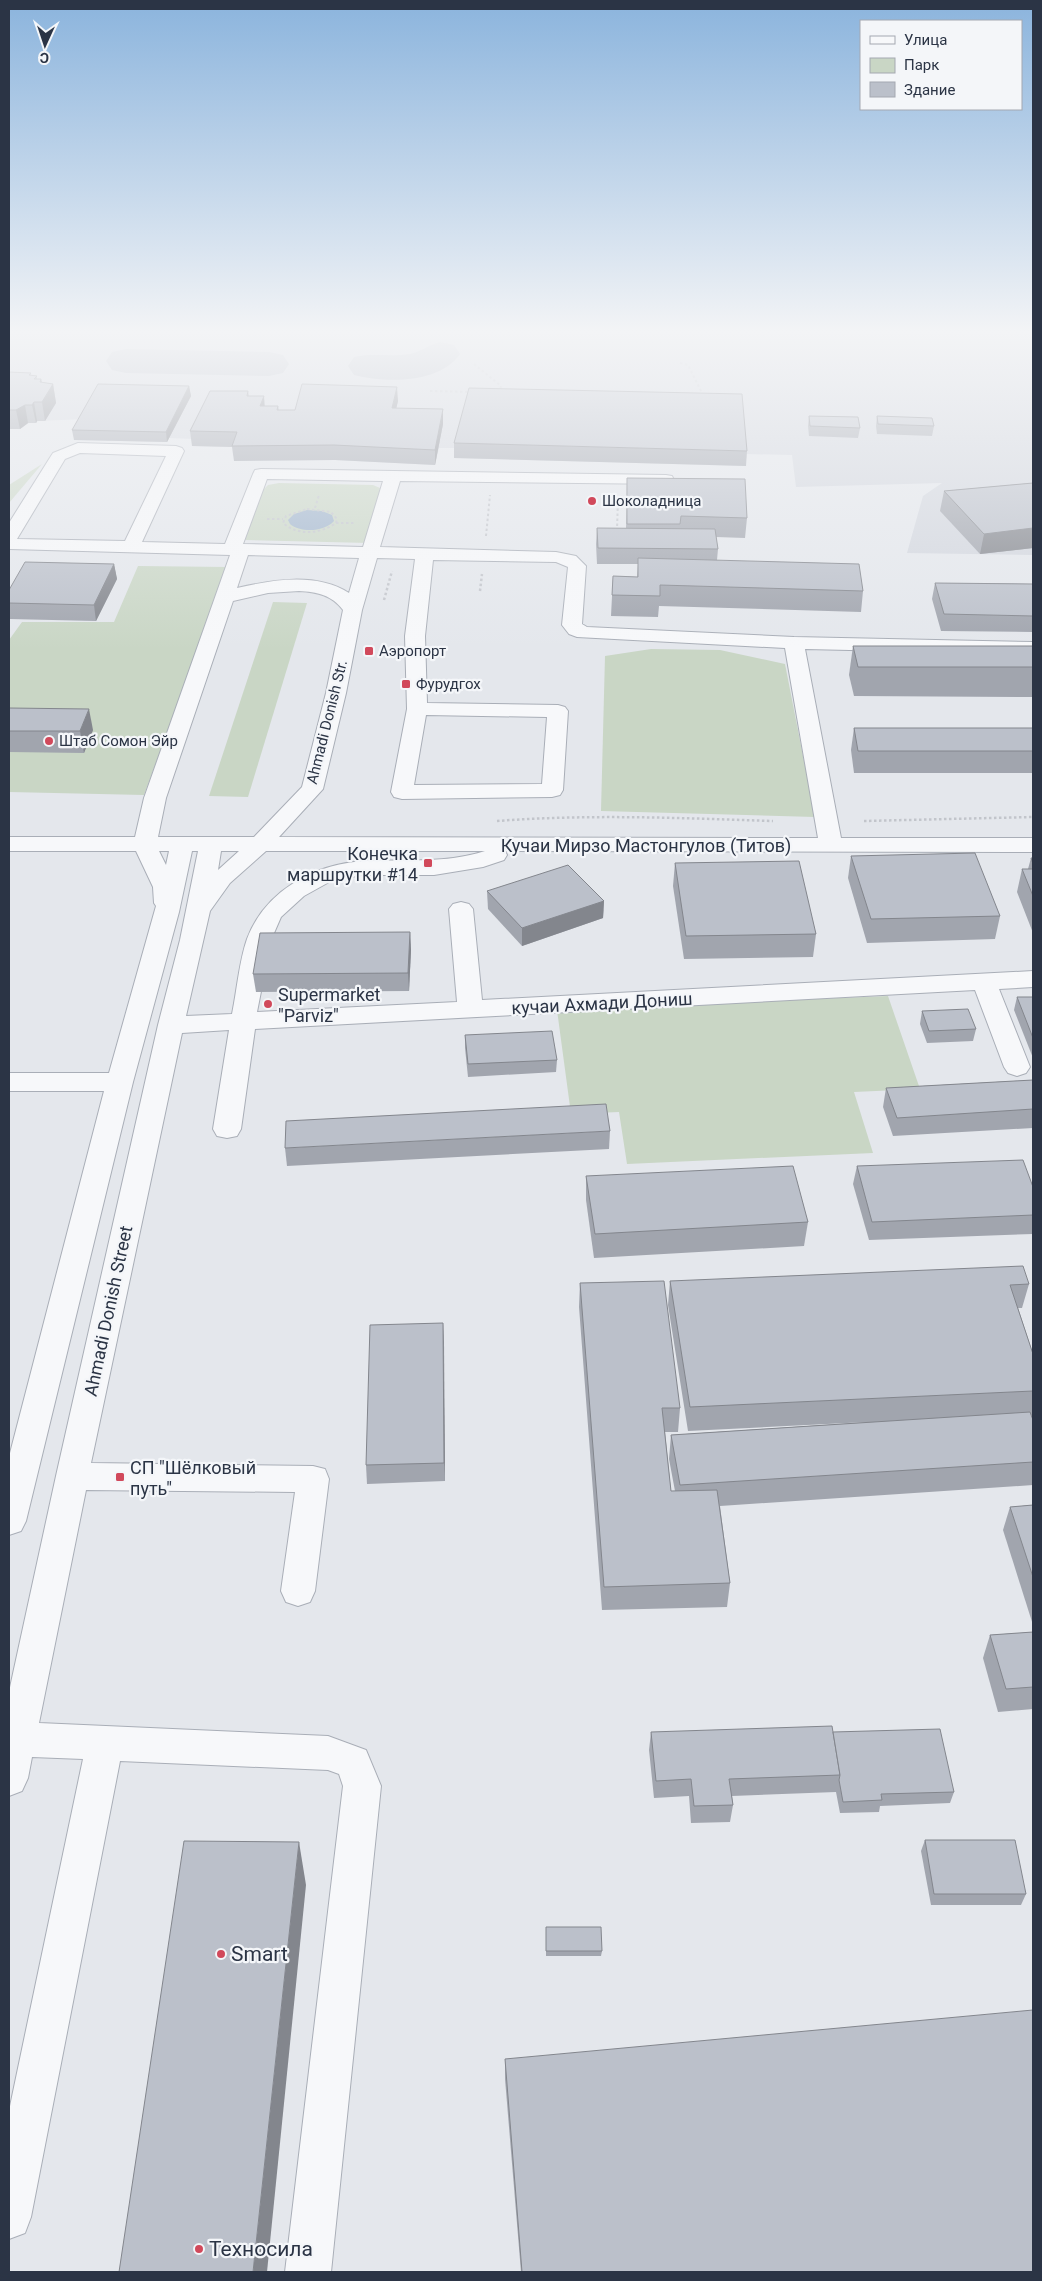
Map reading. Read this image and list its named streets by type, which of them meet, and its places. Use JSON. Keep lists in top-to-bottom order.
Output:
{
  "streets": {
    "street": [
      "Ahmadi Donish Str.",
      "Кучаи Мирзо Мастонгулов (Титов)",
      "кучаи Ахмади Дониш",
      "Ahmadi Donish Street"
    ]
  },
  "crossings": [
    ["Ahmadi Donish Str.", "Кучаи Мирзо Мастонгулов (Титов)"],
    ["Ahmadi Donish Str.", "Ahmadi Donish Street"],
    ["Кучаи Мирзо Мастонгулов (Титов)", "Ahmadi Donish Street"],
    ["кучаи Ахмади Дониш", "Ahmadi Donish Street"]
  ],
  "places": {
    "other": [
      "Шоколадница",
      "Штаб Сомон Эйр",
      "Supermarket \"Parviz\"",
      "Smart",
      "Техносила"
    ],
    "transit": [
      "Аэропорт",
      "Фурудгох",
      "Конечка маршрутки #14",
      "СП \"Шёлковый путь\""
    ]
  },
  "legend": ["Улица", "Парк", "Здание"],
  "north": "bottom"
}
